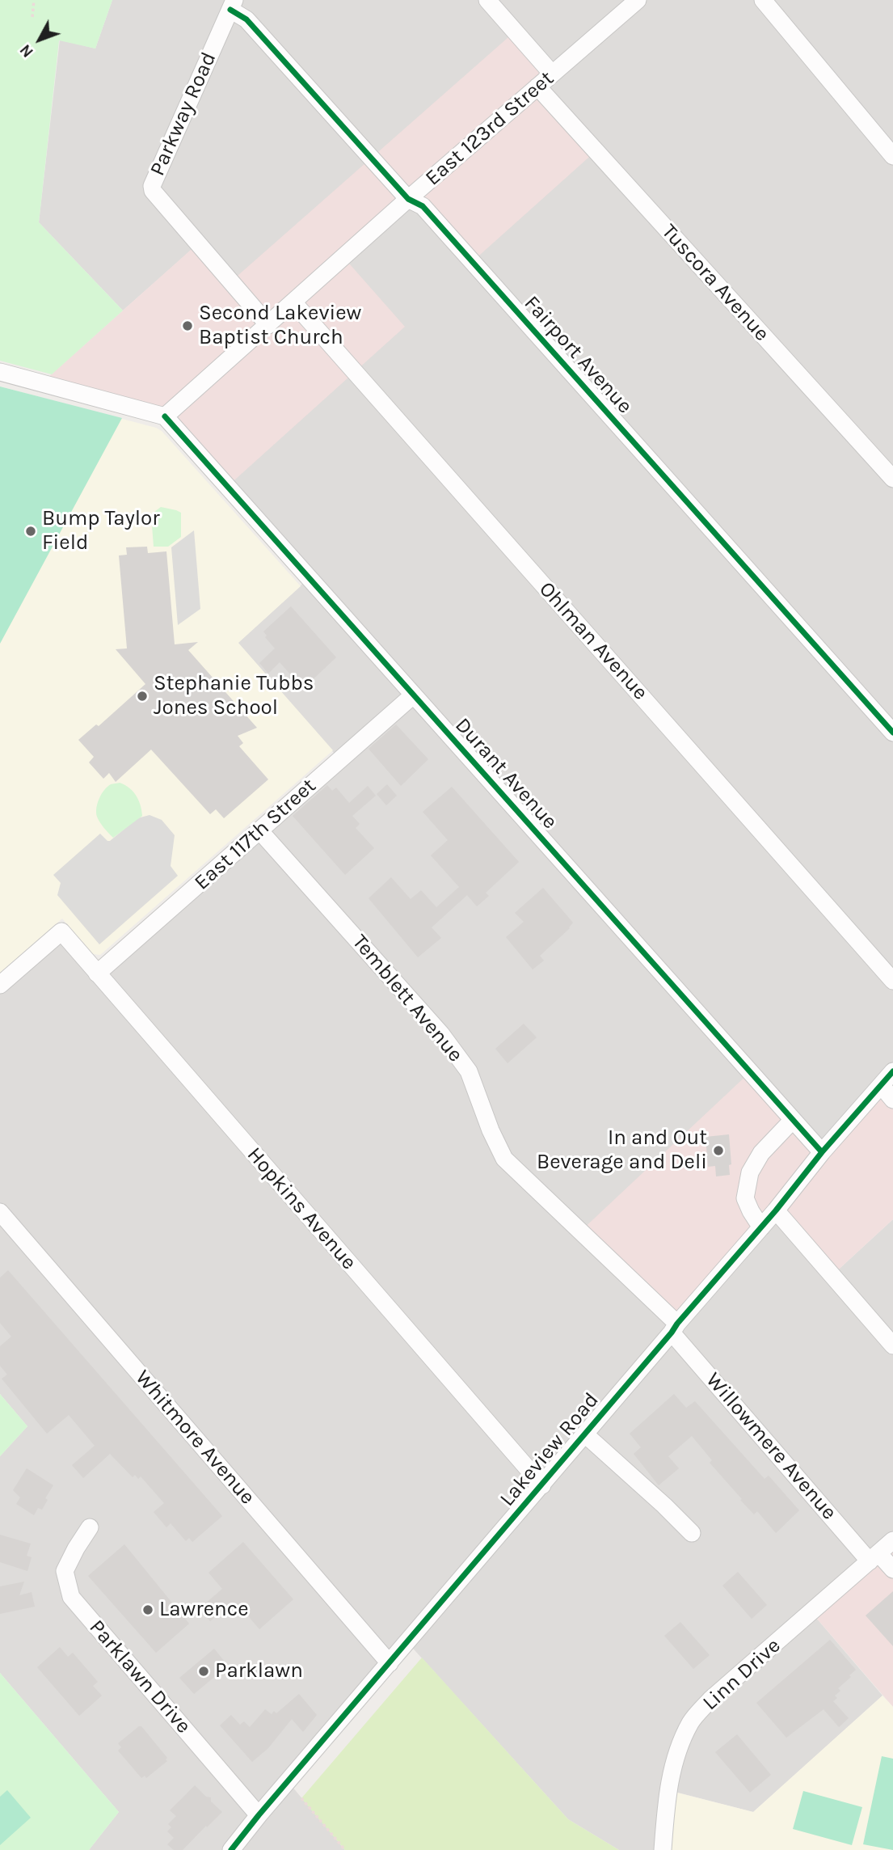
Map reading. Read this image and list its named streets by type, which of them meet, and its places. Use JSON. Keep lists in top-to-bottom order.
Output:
{
  "streets": {
    "street": [
      "Parkway Road",
      "East 123rd Street",
      "Tuscora Avenue",
      "Fairport Avenue",
      "Ohlman Avenue",
      "Durant Avenue",
      "East 117th Street",
      "Temblett Avenue",
      "Hopkins Avenue",
      "Whitmore Avenue",
      "Willowmere Avenue",
      "Lakeview Road",
      "Linn Drive",
      "Parklawn Drive"
    ]
  },
  "crossings": [
    ["Parkway Road", "East 123rd Street"],
    ["Parkway Road", "Fairport Avenue"],
    ["East 123rd Street", "Tuscora Avenue"],
    ["East 123rd Street", "Fairport Avenue"],
    ["East 123rd Street", "Ohlman Avenue"],
    ["East 123rd Street", "Durant Avenue"],
    ["Durant Avenue", "East 117th Street"],
    ["Durant Avenue", "Lakeview Road"],
    ["East 117th Street", "Temblett Avenue"],
    ["East 117th Street", "Hopkins Avenue"],
    ["Temblett Avenue", "Willowmere Avenue"],
    ["Temblett Avenue", "Lakeview Road"],
    ["Hopkins Avenue", "Lakeview Road"],
    ["Whitmore Avenue", "Lakeview Road"],
    ["Willowmere Avenue", "Lakeview Road"],
    ["Willowmere Avenue", "Linn Drive"],
    ["Lakeview Road", "Parklawn Drive"]
  ],
  "places": [
    "Second Lakeview Baptist Church",
    "Bump Taylor Field",
    "Stephanie Tubbs Jones School",
    "In and Out Beverage and Deli",
    "Lawrence",
    "Parklawn"
  ],
  "north": "bottom left"
}
